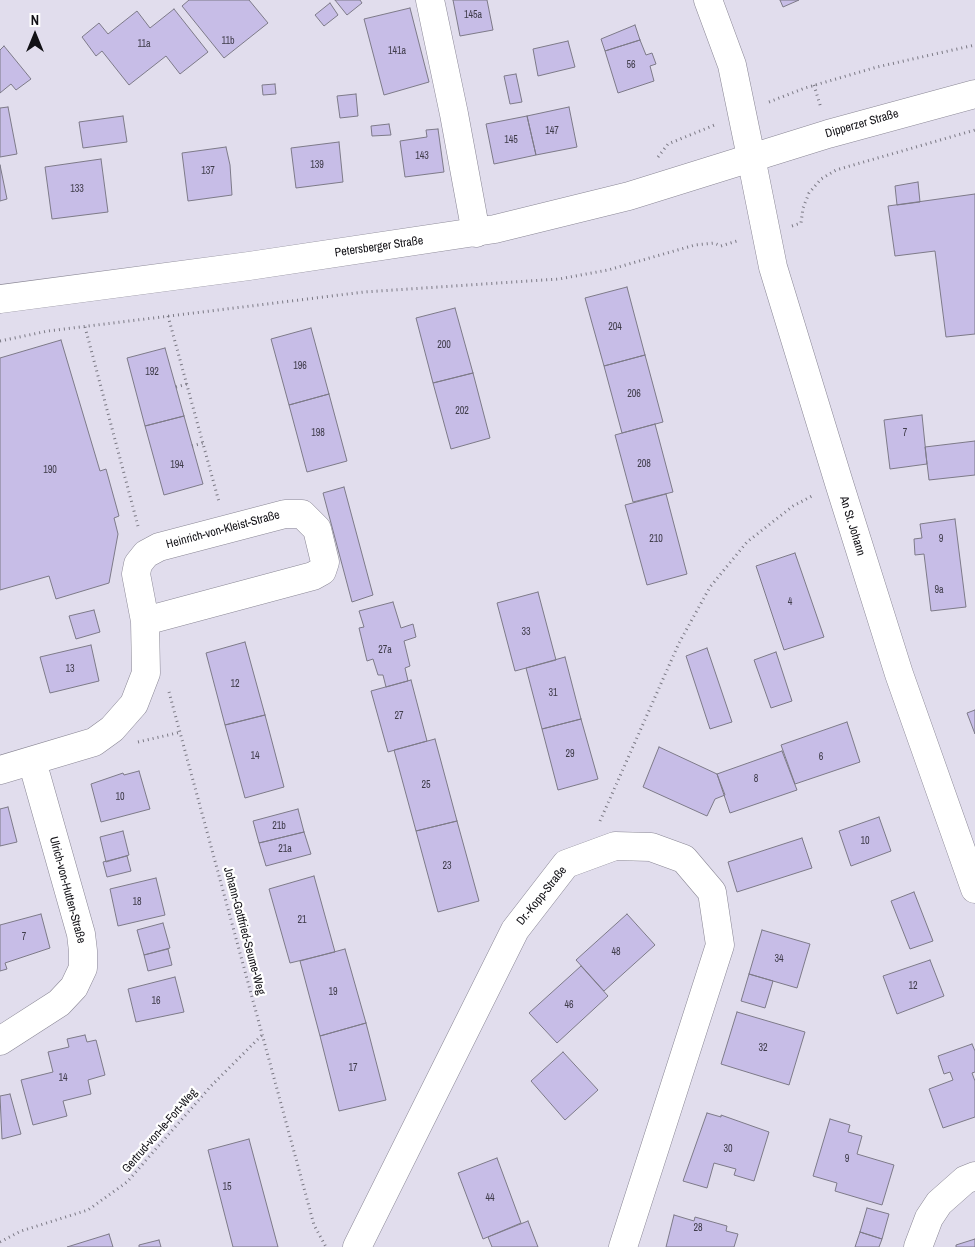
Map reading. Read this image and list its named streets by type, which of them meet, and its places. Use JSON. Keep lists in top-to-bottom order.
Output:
{
  "streets": {
    "street": [
      "Dipperzer Straße",
      "Petersberger Straße",
      "An St. Johann",
      "Heinrich-von-Kleist-Straße",
      "Ulrich-von-Hutten-Straße",
      "Dr.-Kopp-Straße"
    ],
    "path": ["Johann-Gottfried-Seume-Weg", "Gertrud-von-le-Fort-Weg"]
  },
  "crossings": [
    ["Dipperzer Straße", "Petersberger Straße"],
    ["Dipperzer Straße", "An St. Johann"],
    ["Petersberger Straße", "An St. Johann"],
    ["Johann-Gottfried-Seume-Weg", "Gertrud-von-le-Fort-Weg"]
  ],
  "house_numbers": [
    "145a",
    "11b",
    "11a",
    "141a",
    "56",
    "147",
    "145",
    "143",
    "139",
    "137",
    "133",
    "204",
    "200",
    "196",
    "192",
    "206",
    "202",
    "198",
    "7",
    "208",
    "194",
    "190",
    "210",
    "9",
    "9a",
    "4",
    "33",
    "27a",
    "13",
    "12",
    "31",
    "27",
    "29",
    "14",
    "6",
    "8",
    "25",
    "10",
    "21b",
    "10",
    "21a",
    "23",
    "18",
    "21",
    "7",
    "48",
    "34",
    "12",
    "19",
    "16",
    "46",
    "32",
    "17",
    "14",
    "30",
    "9",
    "15",
    "44",
    "28"
  ],
  "north": "top"
}
